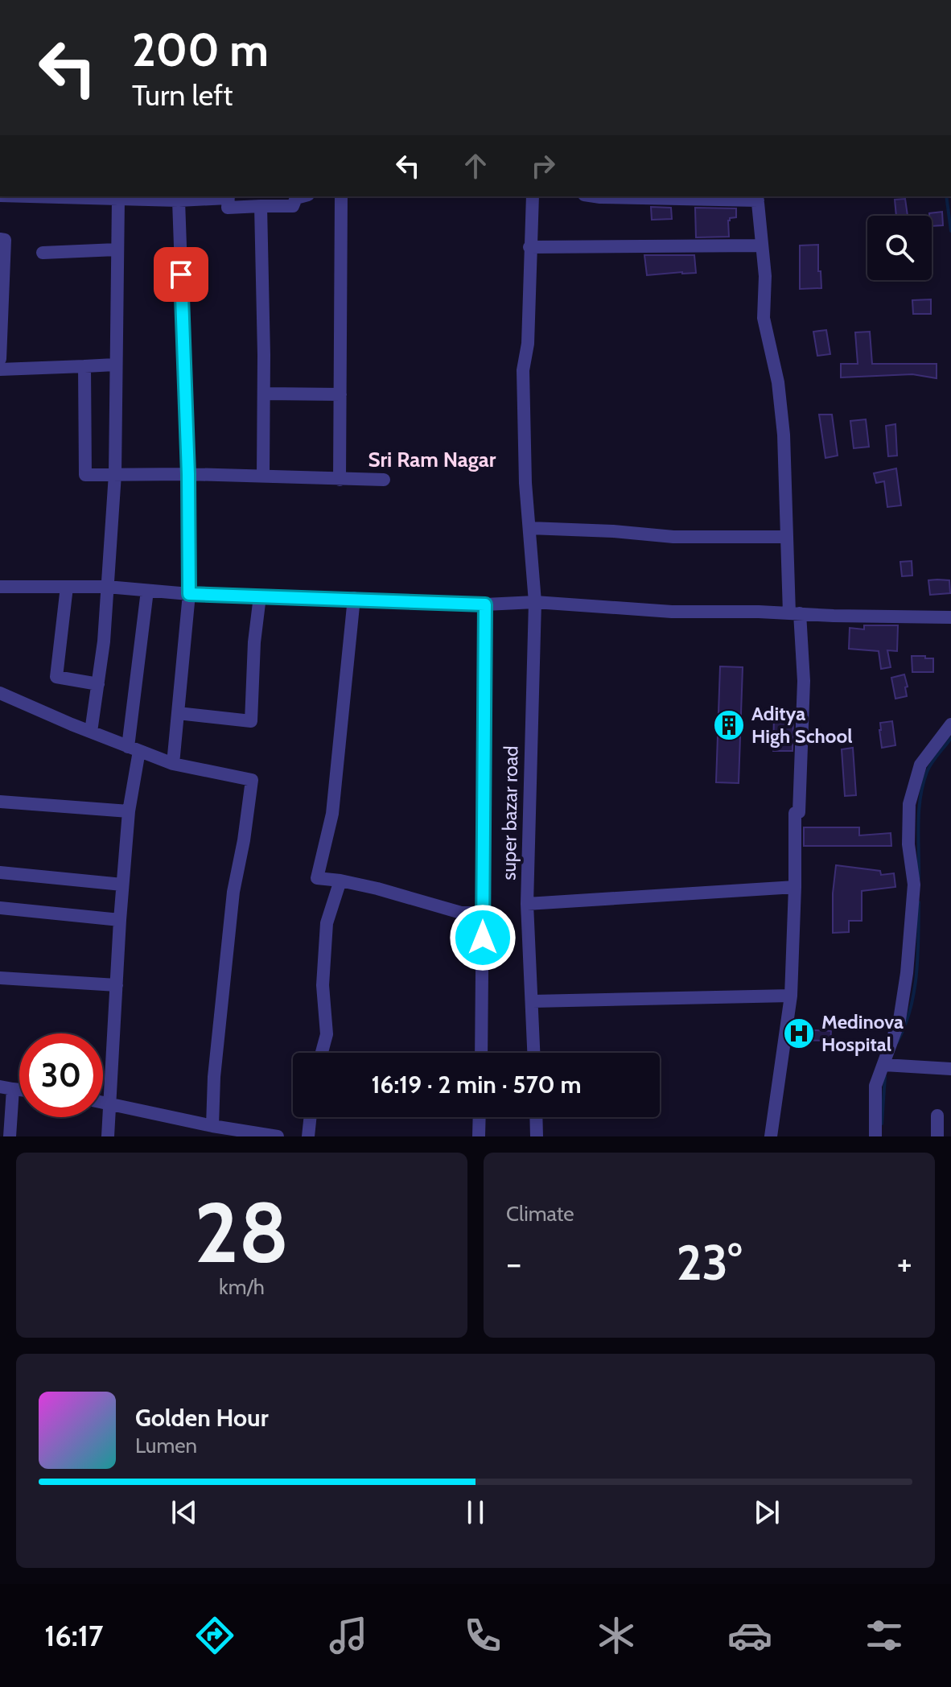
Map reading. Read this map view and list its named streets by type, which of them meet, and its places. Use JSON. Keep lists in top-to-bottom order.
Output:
{
  "streets": {
    "street": ["super bazar road"]
  },
  "districts": ["Sri Ram Nagar"],
  "places": {
    "building": ["Aditya High School"],
    "hospital": ["Medinova Hospital"]
  },
  "page": {
    "turn": ["200 m", "Turn left"],
    "limit": "30",
    "trip": "16:19 · 2 min · 570 m",
    "tile": [
      ["28", "km/h"],
      "Climate"
    ],
    "heat": ["−", "23°", "+"],
    "song": ["Golden Hour", "Lumen"],
    "tabs": "16:17"
  }
}
